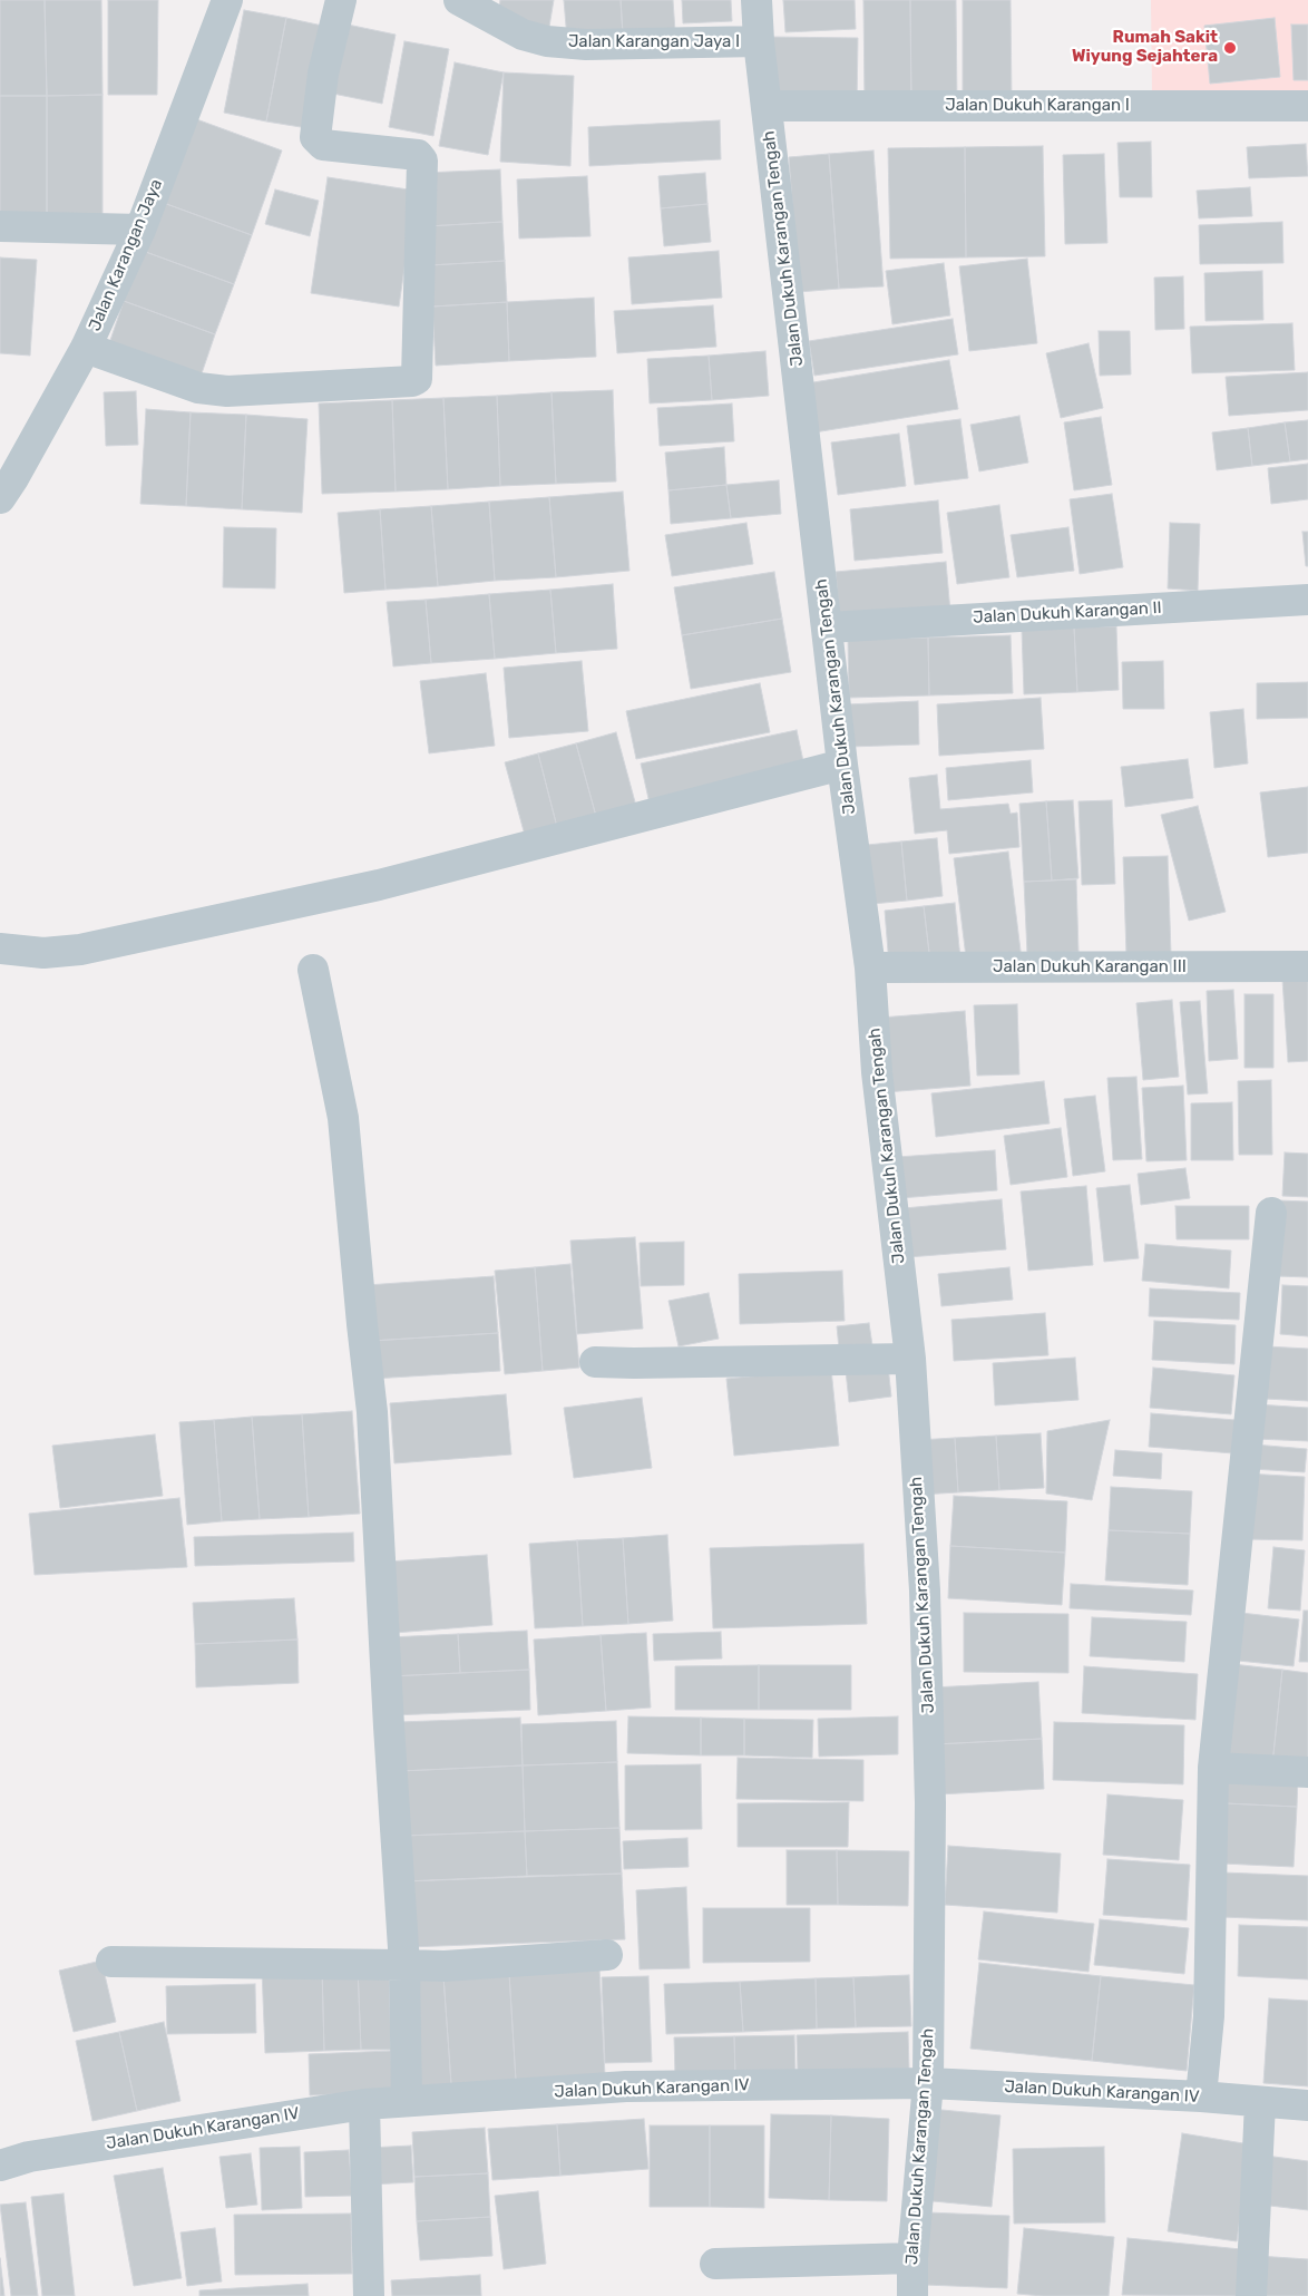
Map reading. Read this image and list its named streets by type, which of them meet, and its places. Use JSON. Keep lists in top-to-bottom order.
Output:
{
  "streets": {
    "street": [
      "Jalan Karangan Jaya I",
      "Jalan Dukuh Karangan I",
      "Jalan Dukuh Karangan Tengah",
      "Jalan Karangan Jaya",
      "Jalan Dukuh Karangan II",
      "Jalan Dukuh Karangan III",
      "Jalan Dukuh Karangan IV"
    ]
  },
  "crossings": [
    ["Jalan Karangan Jaya I", "Jalan Dukuh Karangan Tengah"],
    ["Jalan Dukuh Karangan I", "Jalan Dukuh Karangan Tengah"],
    ["Jalan Dukuh Karangan Tengah", "Jalan Dukuh Karangan II"],
    ["Jalan Dukuh Karangan Tengah", "Jalan Dukuh Karangan III"],
    ["Jalan Dukuh Karangan Tengah", "Jalan Dukuh Karangan IV"]
  ],
  "places": ["Rumah Sakit Wiyung Sejahtera"]
}
